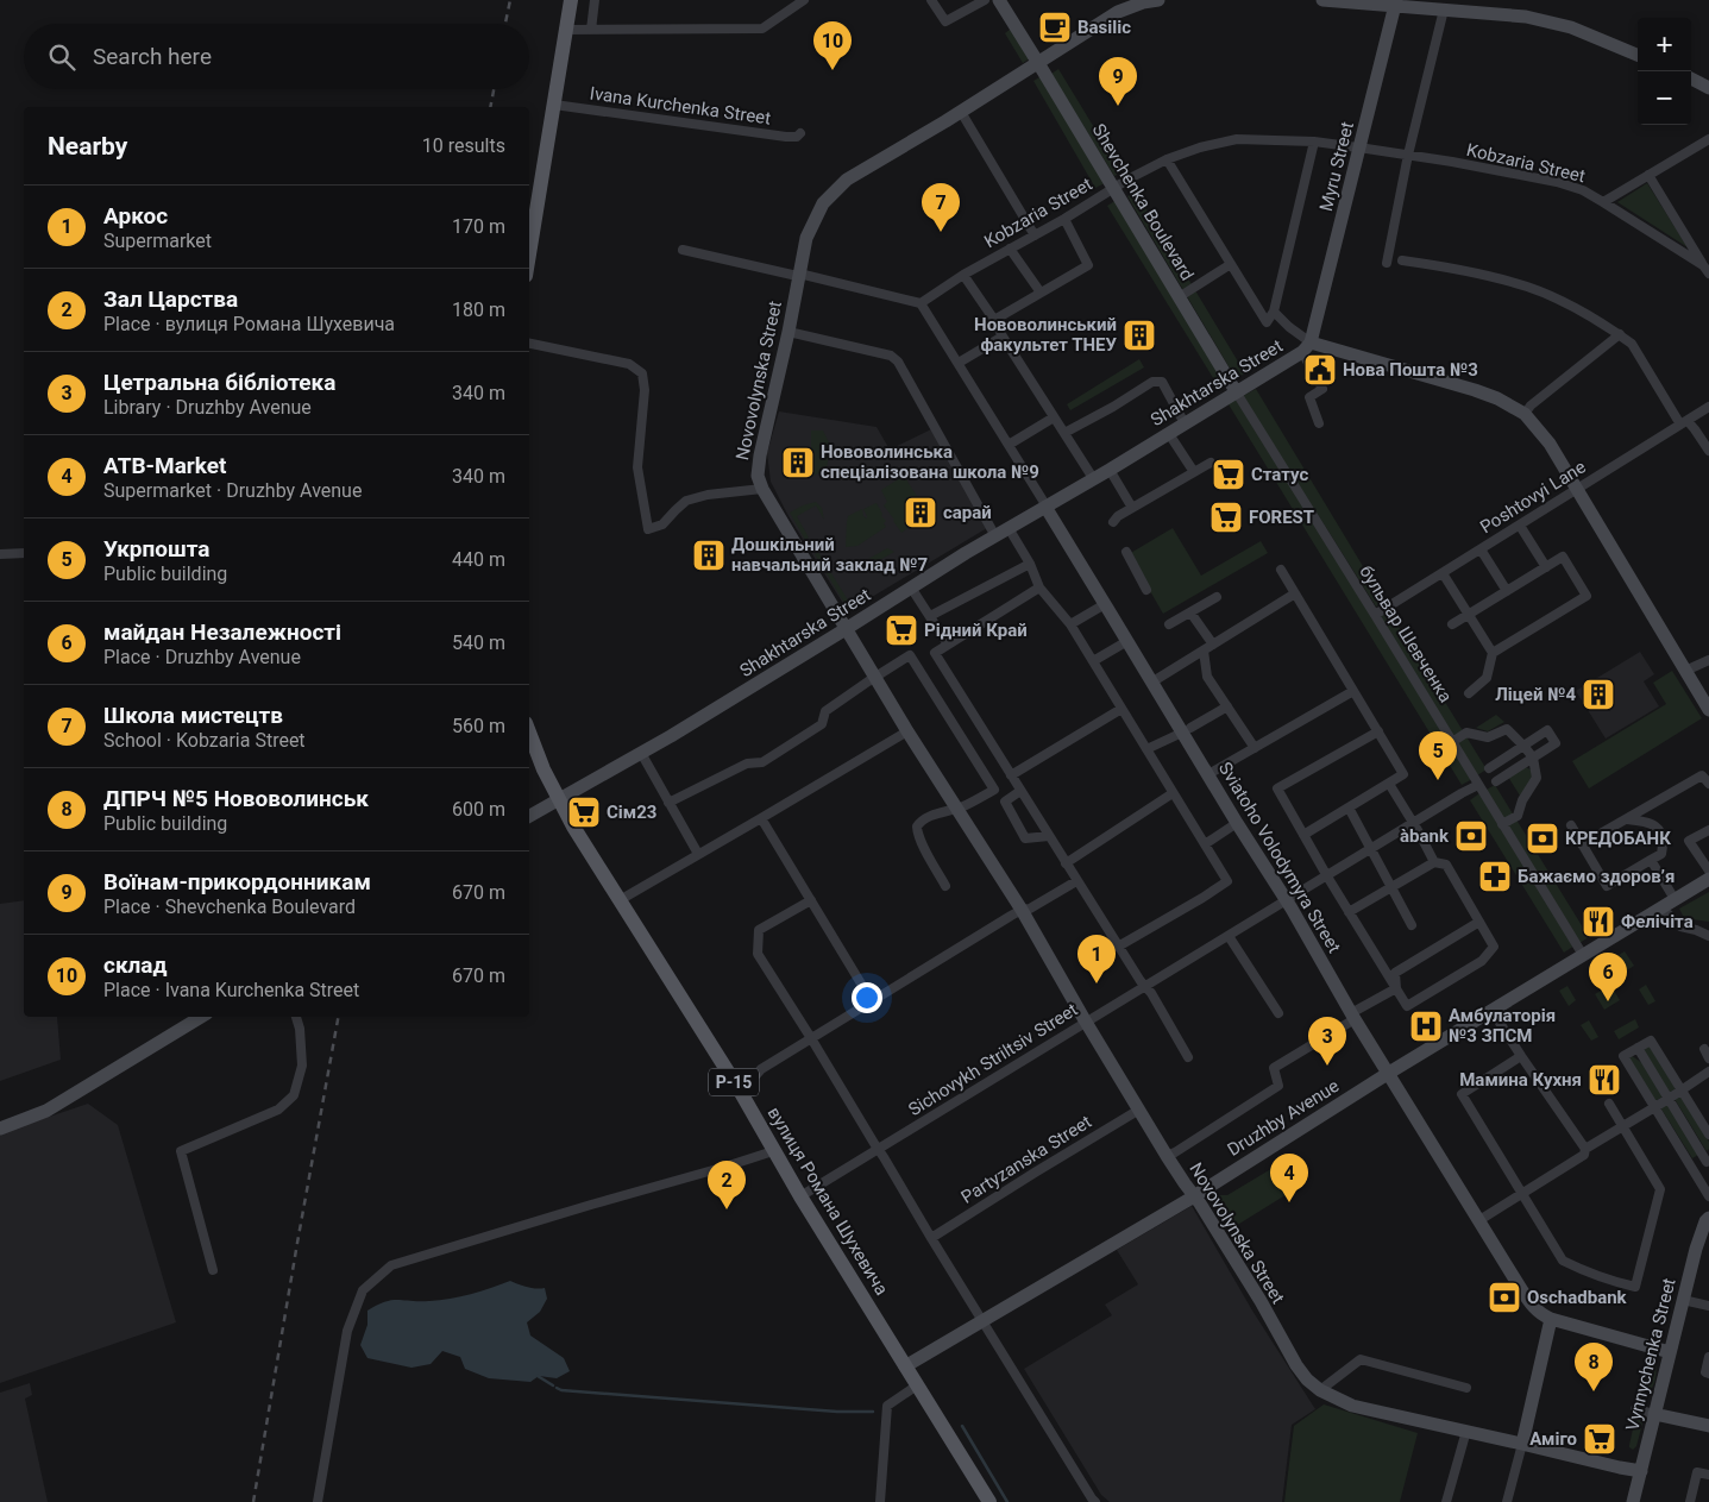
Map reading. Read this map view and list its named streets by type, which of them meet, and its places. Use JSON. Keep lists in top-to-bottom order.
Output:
{
  "streets": {
    "main road": ["Р-15", "вулиця Романа Шухевича"],
    "street": [
      "Ivana Kurchenka Street",
      "Kobzaria Street",
      "Myru Street",
      "Shevchenka Boulevard",
      "Novovolynska Street",
      "Shakhtarska Street",
      "Poshtovyi Lane",
      "бульвар Шевченка",
      "Sviatoho Volodymyra Street",
      "Sichovykh Striltsiv Street",
      "Druzhby Avenue",
      "Partyzanska Street",
      "Vynnychenka Street"
    ]
  },
  "crossings": [
    ["Kobzaria Street", "Myru Street"],
    ["Kobzaria Street", "Shevchenka Boulevard"],
    ["Kobzaria Street", "Sviatoho Volodymyra Street"],
    ["Myru Street", "Shakhtarska Street"],
    ["Shevchenka Boulevard", "Novovolynska Street"],
    ["Shevchenka Boulevard", "Shakhtarska Street"],
    ["Shevchenka Boulevard", "бульвар Шевченка"],
    ["Novovolynska Street", "Shakhtarska Street"],
    ["Novovolynska Street", "Sichovykh Striltsiv Street"],
    ["Novovolynska Street", "Druzhby Avenue"],
    ["Novovolynska Street", "Partyzanska Street"],
    ["Novovolynska Street", "Vynnychenka Street"],
    ["Shakhtarska Street", "бульвар Шевченка"],
    ["Shakhtarska Street", "Sviatoho Volodymyra Street"],
    ["Shakhtarska Street", "Р-15"],
    ["Shakhtarska Street", "вулиця Романа Шухевича"],
    ["Poshtovyi Lane", "бульвар Шевченка"],
    ["бульвар Шевченка", "Sichovykh Striltsiv Street"],
    ["бульвар Шевченка", "Druzhby Avenue"],
    ["Sviatoho Volodymyra Street", "Sichovykh Striltsiv Street"],
    ["Sviatoho Volodymyra Street", "Druzhby Avenue"],
    ["Sviatoho Volodymyra Street", "Vynnychenka Street"],
    ["Sichovykh Striltsiv Street", "вулиця Романа Шухевича"],
    ["Р-15", "вулиця Романа Шухевича"],
    ["Druzhby Avenue", "вулиця Романа Шухевича"]
  ],
  "places": {
    "cafe": ["Basilic"],
    "building": [
      "Нововолинський факультет ТНЕУ",
      "Нововолинська спеціалізована школа №9",
      "сарай",
      "Дошкільний навчальний заклад №7",
      "Ліцей №4"
    ],
    "public building": ["Нова Пошта №3"],
    "supermarket": [
      "Статус",
      "FOREST",
      "Рідний Край",
      "Сім23",
      "Аміго"
    ],
    "bank": ["àbank", "КРЕДОБАНК", "Oschadbank"],
    "pharmacy": ["Бажаємо здоровʼя"],
    "restaurant": ["Фелічіта", "Мамина Кухня"],
    "hospital": ["Амбулаторія №3 ЗПСМ"]
  },
  "page": {
    "map_buttons": ["+", "−"],
    "pins": [
      "10",
      "9",
      "7",
      "5",
      "1",
      "6",
      "3",
      "4",
      "2",
      "8"
    ],
    "search": "Search here",
    "heading": ["Nearby", "10 results"],
    "list": [
      {
        "mark": "1",
        "name": "Аркос",
        "note": "Supermarket",
        "value": "170 m"
      },
      {
        "mark": "2",
        "name": "Зал Царства",
        "note": "Place · вулиця Романа Шухевича",
        "value": "180 m"
      },
      {
        "mark": "3",
        "name": "Цетральна бібліотека",
        "note": "Library · Druzhby Avenue",
        "value": "340 m"
      },
      {
        "mark": "4",
        "name": "ATB-Market",
        "note": "Supermarket · Druzhby Avenue",
        "value": "340 m"
      },
      {
        "mark": "5",
        "name": "Укрпошта",
        "note": "Public building",
        "value": "440 m"
      },
      {
        "mark": "6",
        "name": "майдан Незалежності",
        "note": "Place · Druzhby Avenue",
        "value": "540 m"
      },
      {
        "mark": "7",
        "name": "Школа мистецтв",
        "note": "School · Kobzaria Street",
        "value": "560 m"
      },
      {
        "mark": "8",
        "name": "ДПРЧ №5 Нововолинськ",
        "note": "Public building",
        "value": "600 m"
      },
      {
        "mark": "9",
        "name": "Воїнам-прикордонникам",
        "note": "Place · Shevchenka Boulevard",
        "value": "670 m"
      },
      {
        "mark": "10",
        "name": "склад",
        "note": "Place · Ivana Kurchenka Street",
        "value": "670 m"
      }
    ]
  }
}
